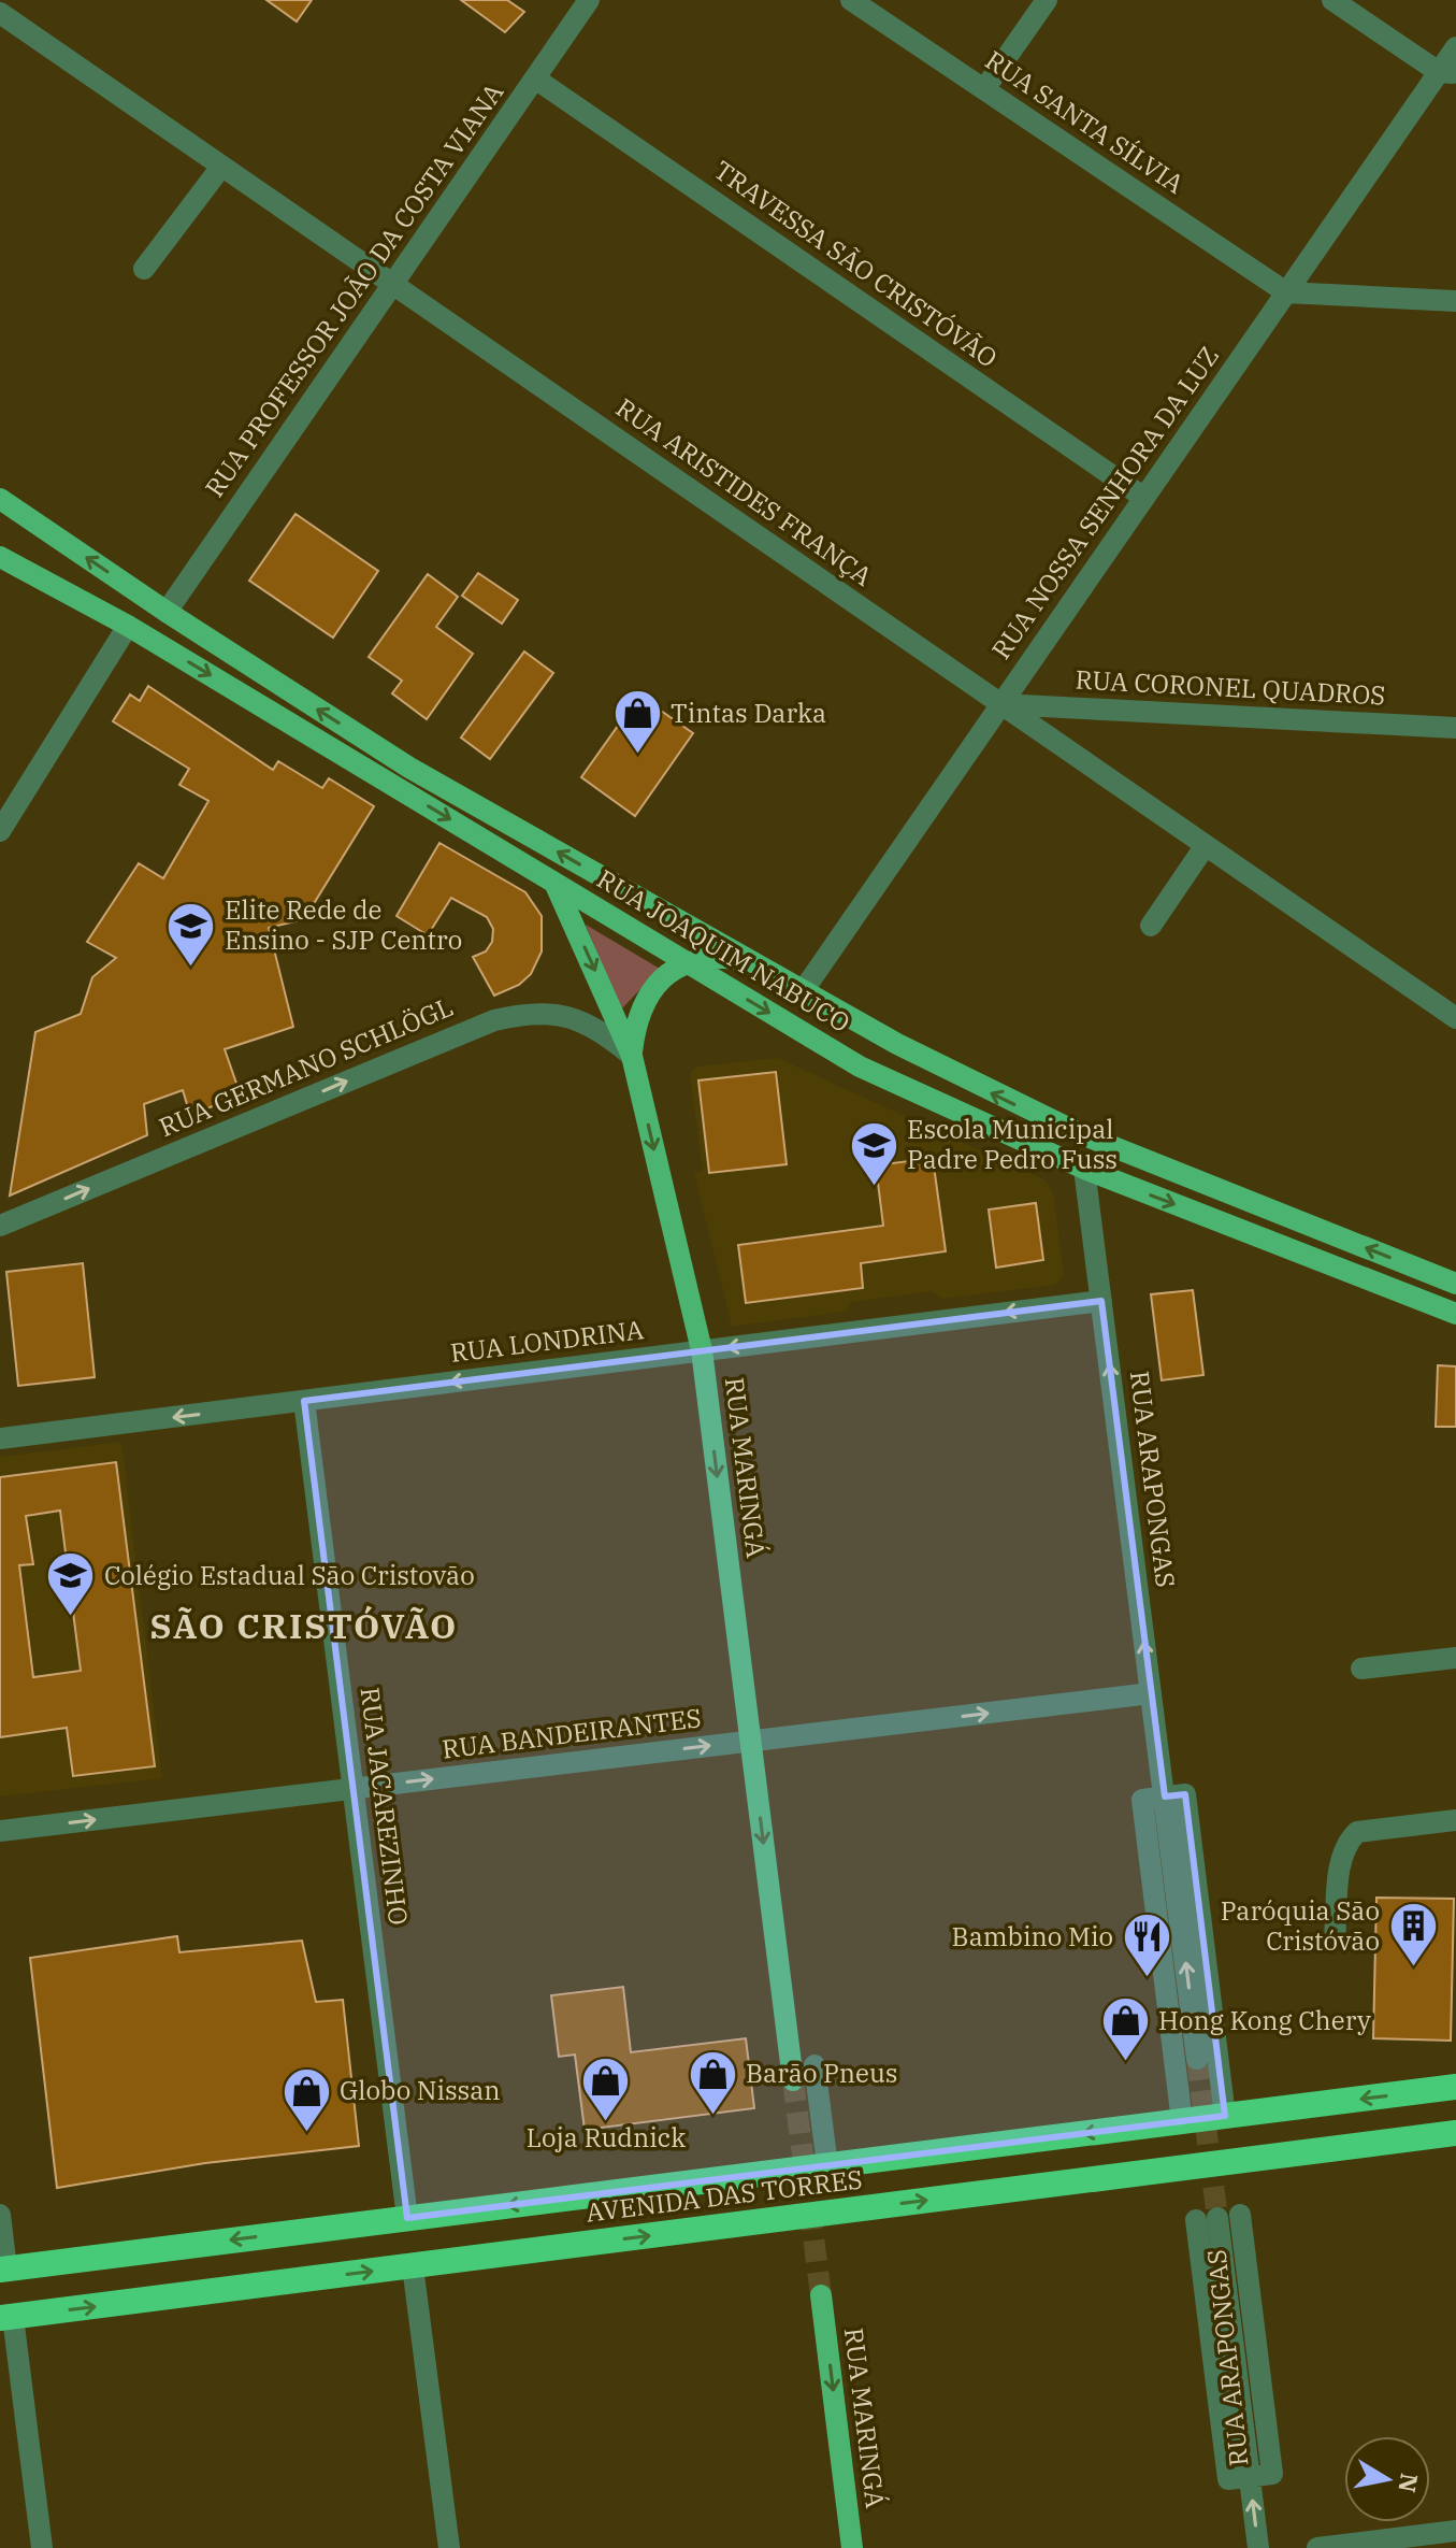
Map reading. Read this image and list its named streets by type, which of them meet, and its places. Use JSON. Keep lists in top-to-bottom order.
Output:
{
  "streets": {
    "highway": ["AVENIDA DAS TORRES"],
    "main road": ["RUA JOAQUIM NABUCO", "RUA MARINGÁ"],
    "street": [
      "RUA SANTA SÍLVIA",
      "TRAVESSA SÃO CRISTÓVÃO",
      "RUA PROFESSOR JOÃO DA COSTA VIANA",
      "RUA ARISTIDES FRANÇA",
      "RUA NOSSA SENHORA DA LUZ",
      "RUA CORONEL QUADROS",
      "RUA GERMANO SCHLÖGL",
      "RUA LONDRINA",
      "RUA ARAPONGAS",
      "RUA BANDEIRANTES",
      "RUA JACAREZINHO"
    ]
  },
  "crossings": [
    ["RUA SANTA SÍLVIA", "RUA NOSSA SENHORA DA LUZ"],
    ["TRAVESSA SÃO CRISTÓVÃO", "RUA PROFESSOR JOÃO DA COSTA VIANA"],
    ["TRAVESSA SÃO CRISTÓVÃO", "RUA NOSSA SENHORA DA LUZ"],
    ["RUA PROFESSOR JOÃO DA COSTA VIANA", "RUA ARISTIDES FRANÇA"],
    ["RUA PROFESSOR JOÃO DA COSTA VIANA", "RUA JOAQUIM NABUCO"],
    ["RUA ARISTIDES FRANÇA", "RUA NOSSA SENHORA DA LUZ"],
    ["RUA ARISTIDES FRANÇA", "RUA CORONEL QUADROS"],
    ["RUA NOSSA SENHORA DA LUZ", "RUA CORONEL QUADROS"],
    ["RUA NOSSA SENHORA DA LUZ", "RUA JOAQUIM NABUCO"],
    ["RUA JOAQUIM NABUCO", "RUA MARINGÁ"],
    ["RUA JOAQUIM NABUCO", "RUA ARAPONGAS"],
    ["RUA GERMANO SCHLÖGL", "RUA MARINGÁ"],
    ["RUA LONDRINA", "RUA MARINGÁ"],
    ["RUA LONDRINA", "RUA ARAPONGAS"],
    ["RUA LONDRINA", "RUA JACAREZINHO"],
    ["RUA MARINGÁ", "RUA BANDEIRANTES"],
    ["RUA ARAPONGAS", "RUA BANDEIRANTES"],
    ["RUA BANDEIRANTES", "RUA JACAREZINHO"],
    ["RUA JACAREZINHO", "AVENIDA DAS TORRES"]
  ],
  "one_way": [
    "RUA GERMANO SCHLÖGL",
    "RUA LONDRINA",
    "RUA MARINGÁ",
    "RUA BANDEIRANTES"
  ],
  "districts": ["SÃO CRISTÓVÃO"],
  "places": {
    "shop": [
      "Tintas Darka",
      "Hong Kong Chery",
      "Barão Pneus",
      "Loja Rudnick",
      "Globo Nissan"
    ],
    "school or university": ["Elite Rede de Ensino - SJP Centro", "Escola Municipal Padre Pedro Fuss", "Colégio Estadual São Cristovão"],
    "building": ["Paróquia São Cristóvão"],
    "restaurant": ["Bambino Mio"]
  },
  "north": "right"
}
